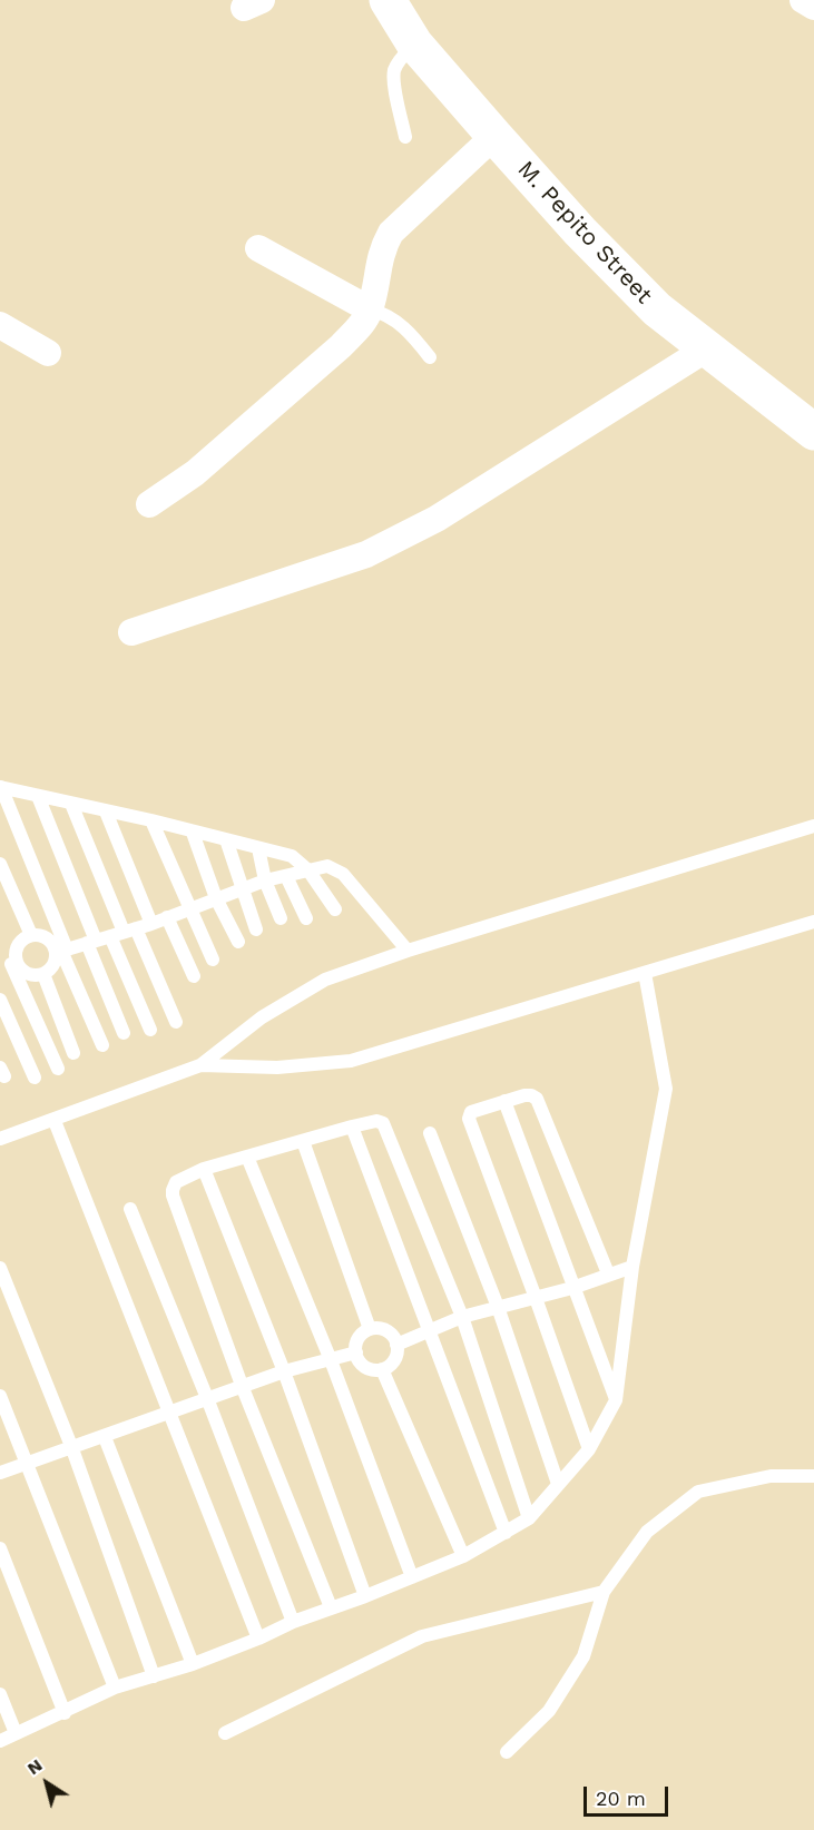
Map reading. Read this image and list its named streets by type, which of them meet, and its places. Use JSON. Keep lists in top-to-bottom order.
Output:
{
  "streets": {
    "street": ["M. Pepito Street"]
  },
  "scale_bar": "20 m",
  "north": "top left"
}
